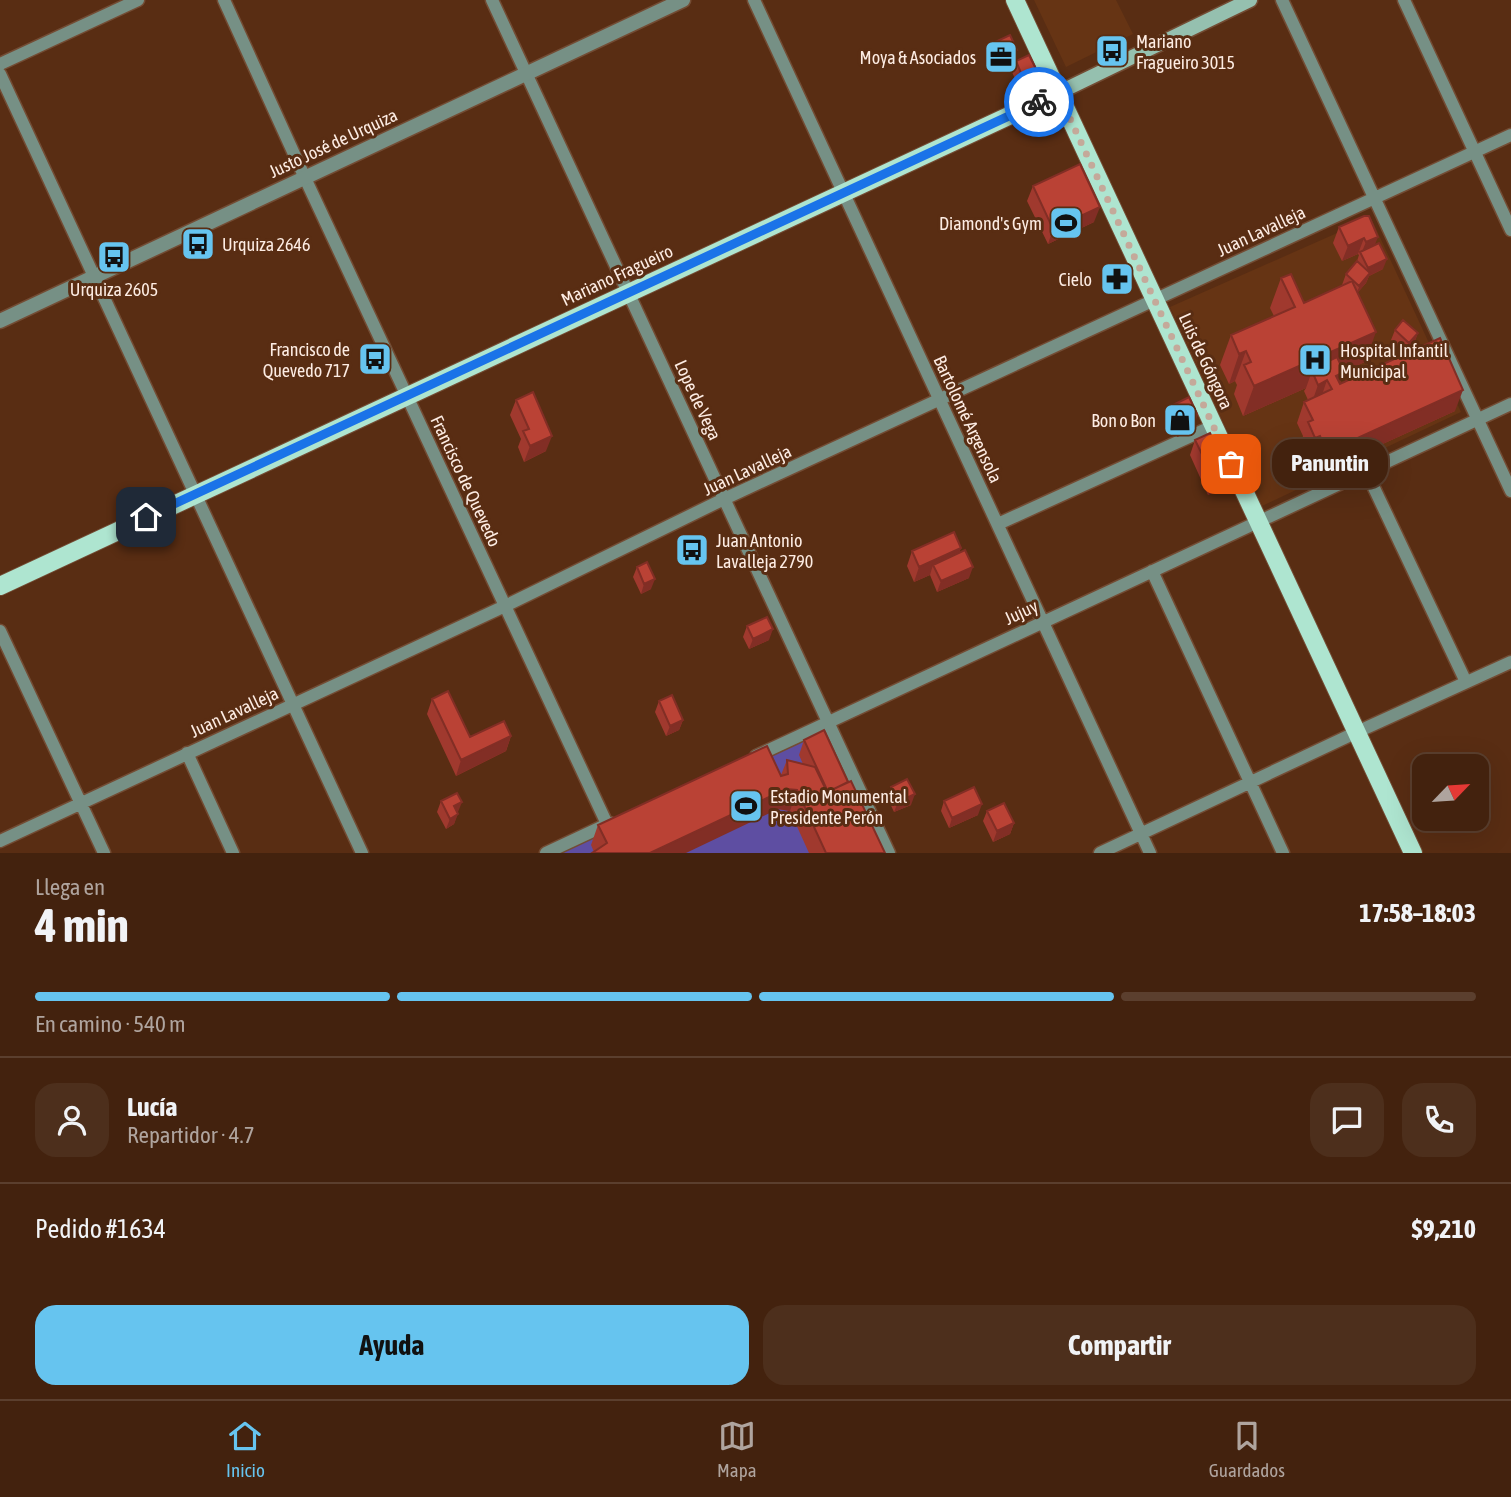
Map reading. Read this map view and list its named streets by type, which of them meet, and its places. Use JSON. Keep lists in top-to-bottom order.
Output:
{
  "streets": {
    "main road": ["Mariano Fragueiro", "Luis de Góngora"],
    "street": [
      "Justo José de Urquiza",
      "Juan Lavalleja",
      "Lope de Vega",
      "Bartolomé Argensola",
      "Francisco de Quevedo",
      "Jujuy"
    ]
  },
  "crossings": [
    ["Justo José de Urquiza", "Lope de Vega"],
    ["Justo José de Urquiza", "Francisco de Quevedo"],
    ["Juan Lavalleja", "Luis de Góngora"],
    ["Juan Lavalleja", "Lope de Vega"],
    ["Juan Lavalleja", "Bartolomé Argensola"],
    ["Juan Lavalleja", "Francisco de Quevedo"],
    ["Mariano Fragueiro", "Luis de Góngora"],
    ["Mariano Fragueiro", "Lope de Vega"],
    ["Mariano Fragueiro", "Bartolomé Argensola"],
    ["Mariano Fragueiro", "Francisco de Quevedo"],
    ["Luis de Góngora", "Jujuy"],
    ["Lope de Vega", "Jujuy"],
    ["Bartolomé Argensola", "Jujuy"]
  ],
  "places": {
    "bus stop": [
      "Mariano Fragueiro 3015",
      "Urquiza 2646",
      "Urquiza 2605",
      "Francisco de Quevedo 717",
      "Juan Antonio Lavalleja 2790"
    ],
    "office": ["Moya & Asociados"],
    "sports": ["Diamond's Gym", "Estadio Monumental Presidente Perón"],
    "pharmacy": ["Cielo"],
    "hospital": ["Hospital Infantil Municipal"],
    "shop": ["Bon o Bon"],
    "other": ["Panuntin"]
  },
  "north": "top right",
  "page": {
    "bubble": "Panuntin",
    "heading": ["4 min", "Llega en", "17:58–18:03"],
    "panel": [
      "Lucía",
      "Repartidor · 4.7",
      "Pedido #1634",
      "$9,210"
    ],
    "bar": "En camino · 540 m",
    "buttons": ["Ayuda", "Compartir"],
    "tabs": ["Inicio", "Mapa", "Guardados"]
  }
}
